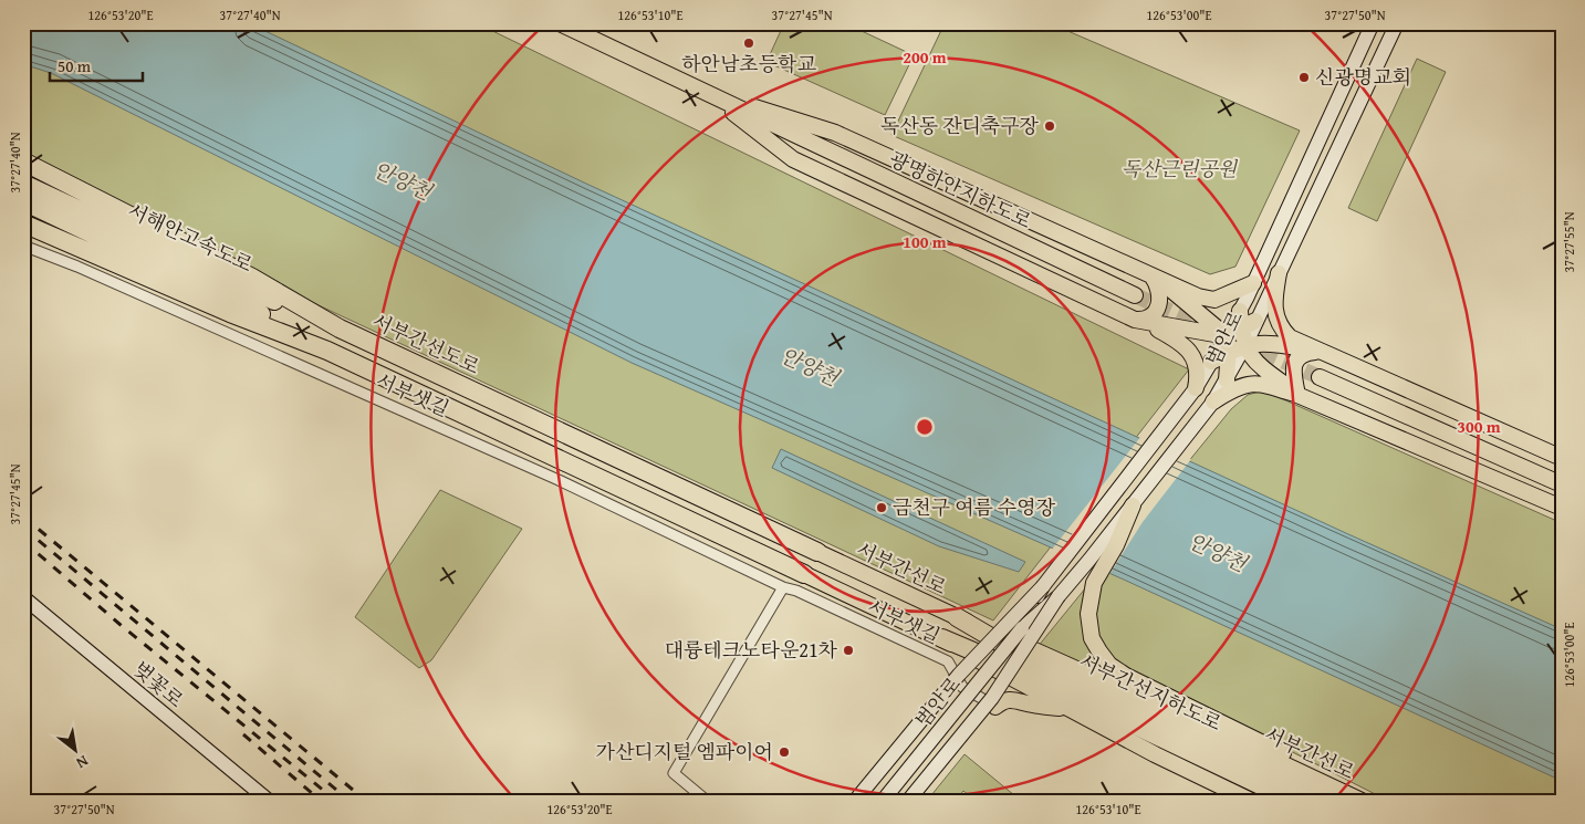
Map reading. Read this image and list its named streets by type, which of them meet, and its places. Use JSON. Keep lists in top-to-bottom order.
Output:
{
  "streets": {
    "highway": ["서해안고속도로", "서부간선도로", "서부간선지하도로"],
    "main road": [
      "광명하안지하도로",
      "범안로",
      "서부간선로",
      "벚꽃로"
    ],
    "street": ["서부샛길"]
  },
  "crossings": [
    ["서해안고속도로", "서부간선도로"],
    ["서부간선도로", "서부간선로"],
    ["서부간선로", "서부간선지하도로"]
  ],
  "water": ["안양천"],
  "parks": ["독산근린공원"],
  "places": [
    "하안남초등학교",
    "신광명교회",
    "독산동 잔디축구장",
    "금천구 여름 수영장",
    "대륭테크노타운21차",
    "가산디지털 엠파이어"
  ],
  "scale_bar": "50 m",
  "north": "bottom right",
  "coordinates": [
    "126°53'20\"E",
    "37°27'40\"N",
    "126°53'10\"E",
    "37°27'45\"N",
    "126°53'00\"E",
    "37°27'50\"N",
    "37°27'55\"N"
  ],
  "rings": ["200 m", "100 m", "300 m"]
}
